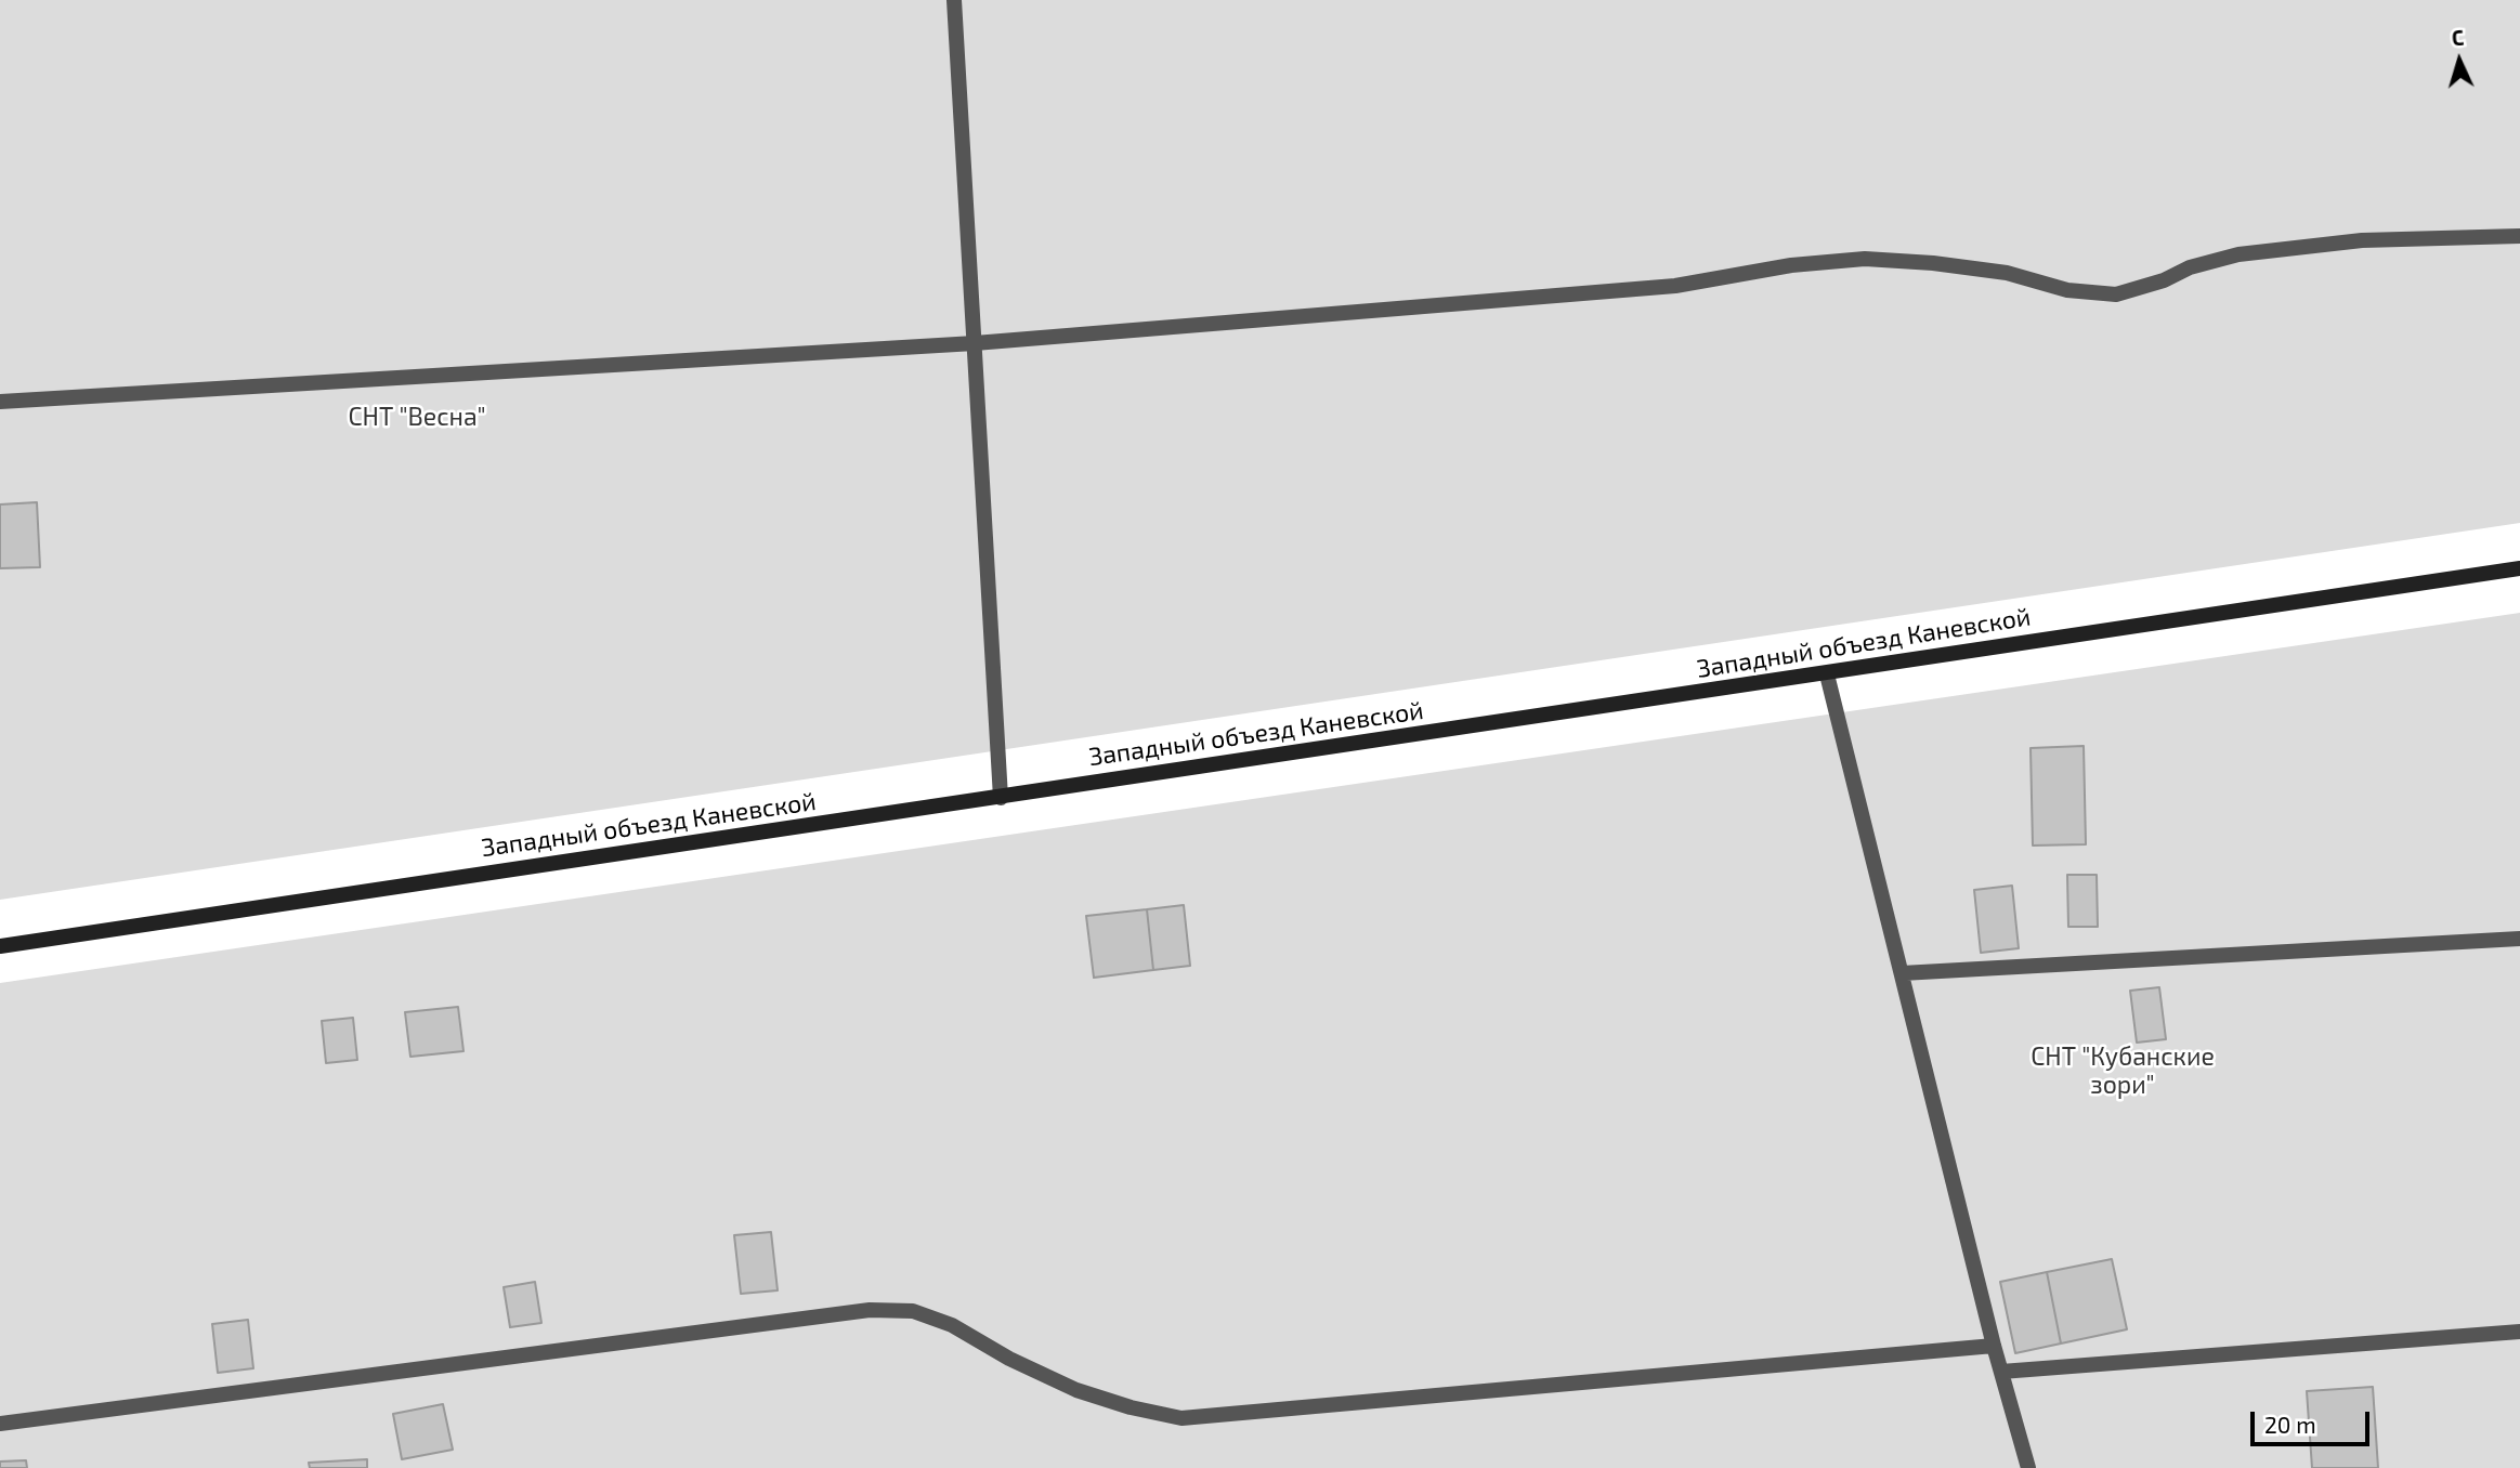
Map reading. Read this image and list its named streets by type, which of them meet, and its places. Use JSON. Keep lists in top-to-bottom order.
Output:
{
  "streets": {
    "main road": ["Западный объезд Каневской"]
  },
  "parks": ["СНТ \"Весна\"", "СНТ \"Кубанские зори\""],
  "scale_bar": "20 m",
  "north": "top"
}
